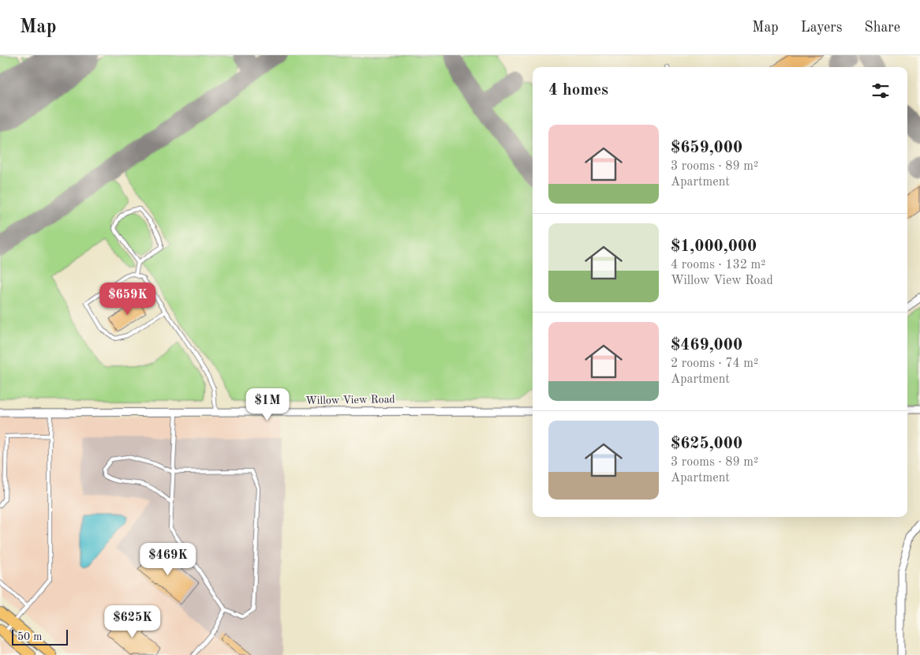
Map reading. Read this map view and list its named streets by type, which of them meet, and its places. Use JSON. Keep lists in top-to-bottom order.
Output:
{
  "streets": {
    "street": ["Willow View Road"]
  },
  "scale_bar": "50 m",
  "page": {
    "header": "Map",
    "nav": ["Map", "Layers", "Share"],
    "heading": "4 homes",
    "list": [
      {
        "name": "$659,000",
        "note": "3 rooms · 89 m² · Apartment"
      },
      {
        "name": "$1,000,000",
        "note": "4 rooms · 132 m² · Willow View Road"
      },
      {
        "name": "$469,000",
        "note": "2 rooms · 74 m² · Apartment"
      },
      {
        "name": "$625,000",
        "note": "3 rooms · 89 m² · Apartment"
      }
    ],
    "price": [
      "$659K",
      "$1M",
      "$469K",
      "$625K"
    ],
    "scale": "50 m"
  }
}
